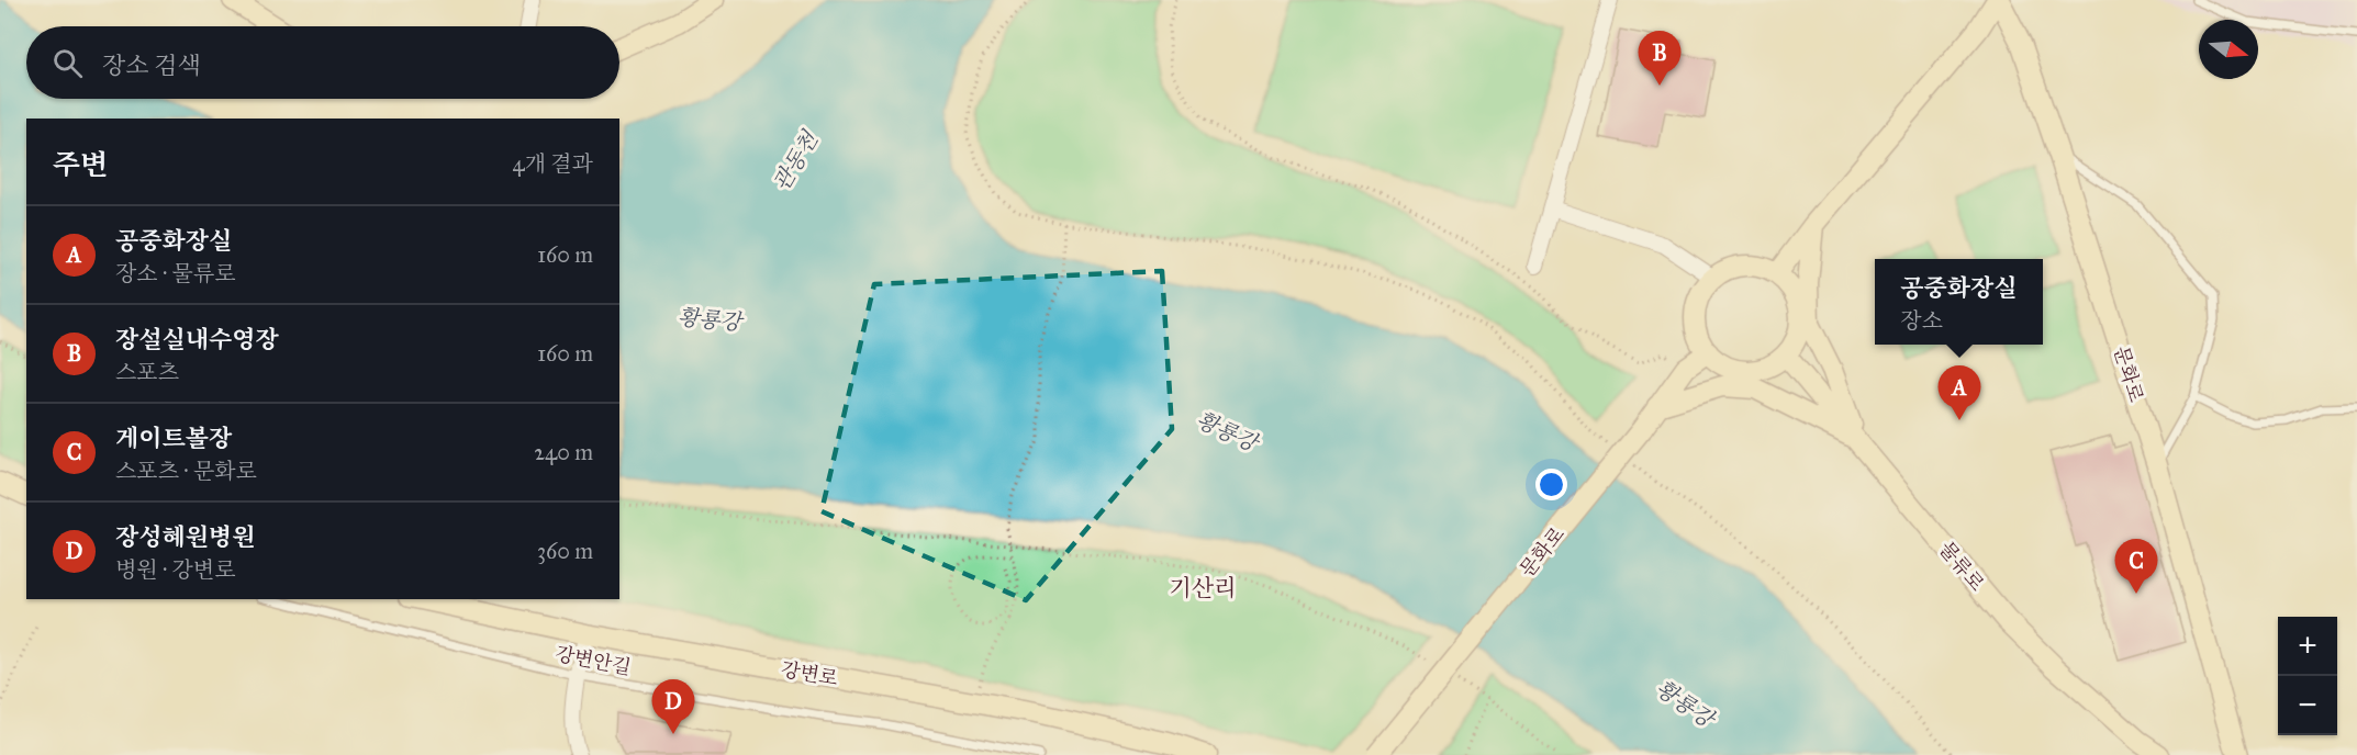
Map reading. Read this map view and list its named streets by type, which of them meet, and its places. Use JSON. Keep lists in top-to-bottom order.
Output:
{
  "streets": {
    "street": ["문화로", "물류로", "강변로"],
    "lane": ["강변안길"]
  },
  "crossings": [
    ["문화로", "물류로"]
  ],
  "districts": ["기산리"],
  "water": ["관동천", "황룡강"],
  "north": "right",
  "page": {
    "search": "장소 검색",
    "pins": [
      "B",
      "A",
      "C",
      "D"
    ],
    "heading": ["주변", "4개 결과"],
    "list": [
      {
        "mark": "A",
        "name": "공중화장실",
        "note": "장소 · 물류로",
        "value": "160 m"
      },
      {
        "mark": "B",
        "name": "장설실내수영장",
        "note": "스포츠",
        "value": "160 m"
      },
      {
        "mark": "C",
        "name": "게이트볼장",
        "note": "스포츠 · 문화로",
        "value": "240 m"
      },
      {
        "mark": "D",
        "name": "장성혜원병원",
        "note": "병원 · 강변로",
        "value": "360 m"
      }
    ],
    "popup": ["공중화장실", "장소"],
    "map_buttons": ["+", "−"]
  }
}
